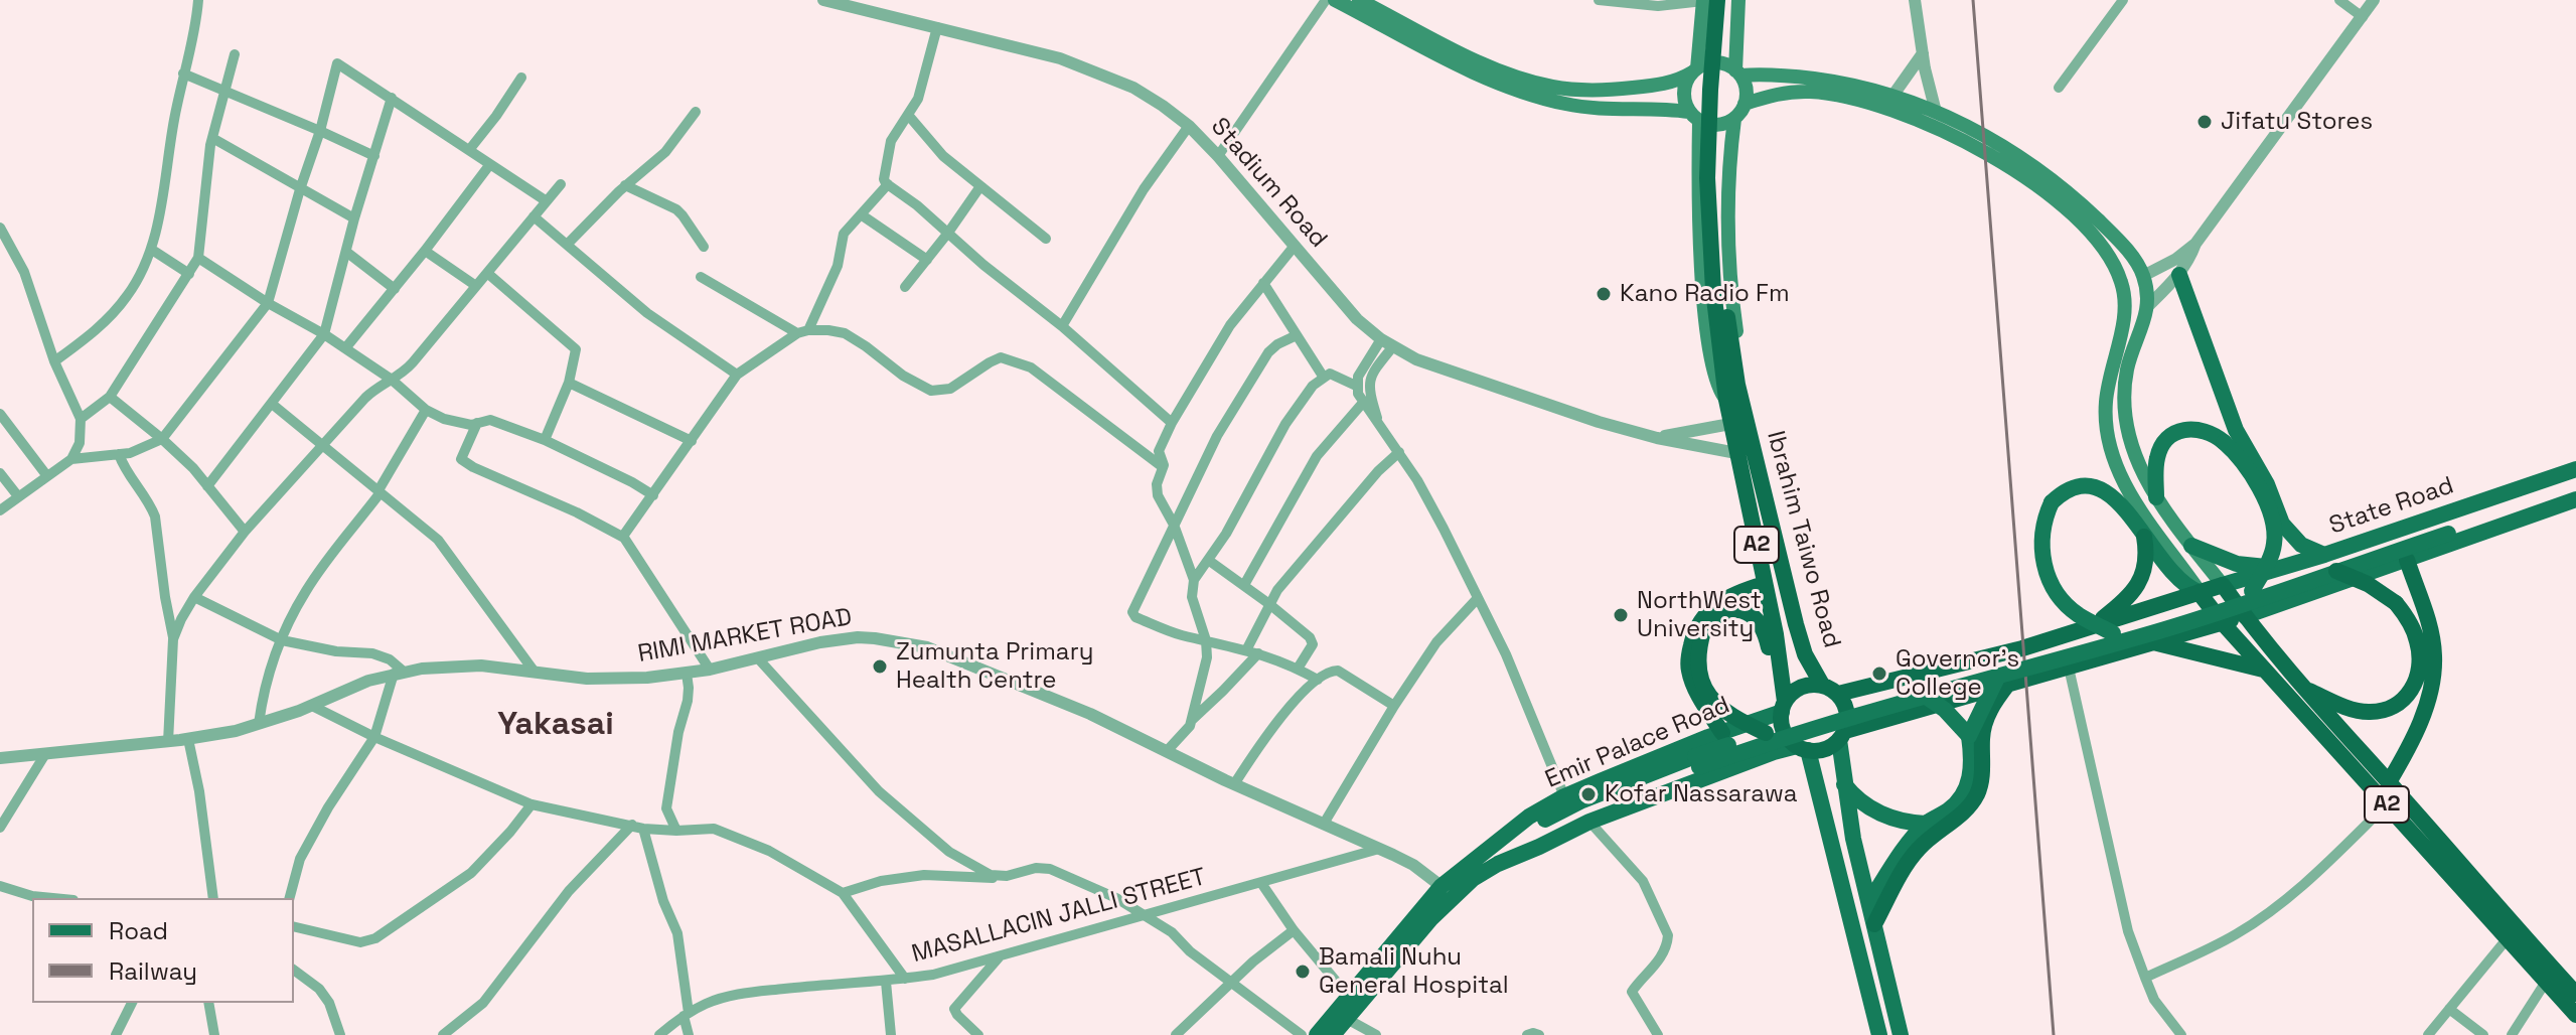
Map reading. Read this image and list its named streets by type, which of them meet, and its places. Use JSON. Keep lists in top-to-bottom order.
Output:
{
  "streets": {
    "highway": ["Ibrahim Taiwo Road", "A2"],
    "main road": ["State Road", "Emir Palace Road"],
    "street": ["Stadium Road", "RIMI MARKET ROAD", "MASALLACIN JALLI STREET"]
  },
  "crossings": [
    ["Stadium Road", "Ibrahim Taiwo Road"],
    ["State Road", "A2"],
    ["Ibrahim Taiwo Road", "A2"],
    ["Ibrahim Taiwo Road", "Emir Palace Road"],
    ["A2", "Emir Palace Road"],
    ["RIMI MARKET ROAD", "Emir Palace Road"],
    ["RIMI MARKET ROAD", "MASALLACIN JALLI STREET"]
  ],
  "districts": ["Yakasai"],
  "places": [
    "Jifatu Stores",
    "Kano Radio Fm",
    "NorthWest University",
    "Zumunta Primary Health Centre",
    "Governor's College",
    "Kofar Nassarawa",
    "Bamali Nuhu General Hospital"
  ],
  "legend": ["Road", "Railway"]
}
